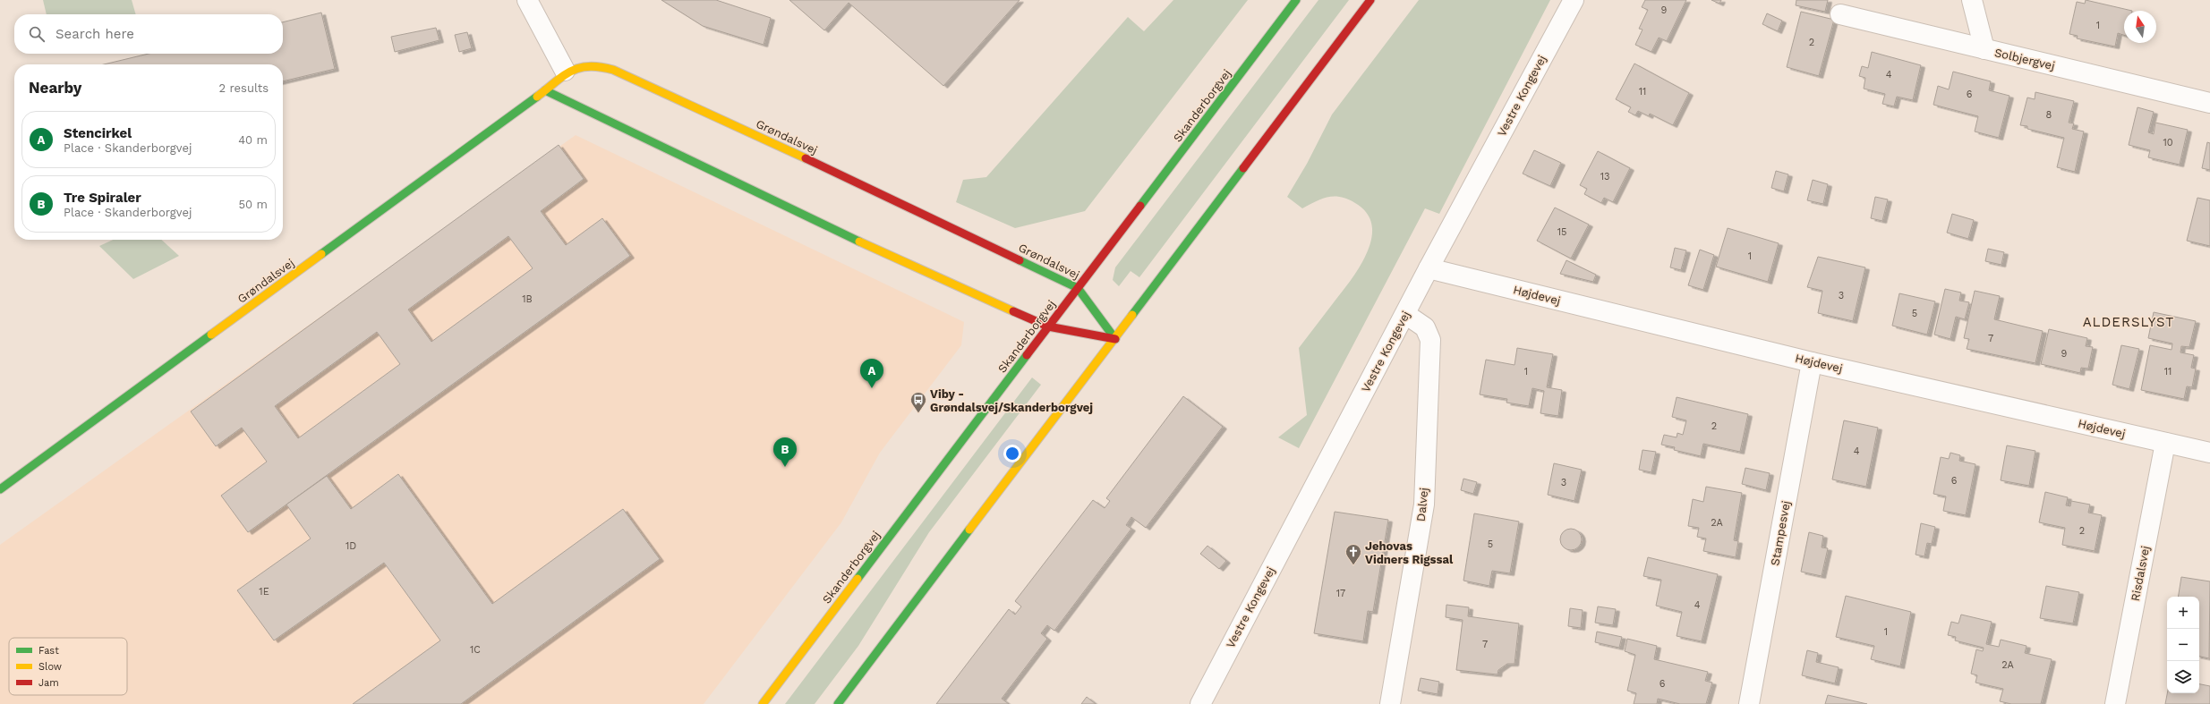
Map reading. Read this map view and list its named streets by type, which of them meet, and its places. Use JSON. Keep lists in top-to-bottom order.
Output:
{
  "streets": {
    "street": [
      "Solbjergvej",
      "Vestre Kongevej",
      "Skanderborgvej",
      "Grøndalsvej",
      "Højdevej",
      "Dalvej",
      "Stampesvej",
      "Risdalsvej"
    ]
  },
  "crossings": [
    ["Vestre Kongevej", "Højdevej"],
    ["Vestre Kongevej", "Dalvej"],
    ["Skanderborgvej", "Grøndalsvej"],
    ["Højdevej", "Stampesvej"],
    ["Højdevej", "Risdalsvej"]
  ],
  "districts": ["ALDERSLYST"],
  "places": {
    "bus stop": ["Viby - Grøndalsvej/Skanderborgvej"],
    "church": ["Jehovas Vidners Rigssal"]
  },
  "house_numbers": [
    "9",
    "1",
    "2",
    "4",
    "11",
    "6",
    "8",
    "10",
    "13",
    "15",
    "1",
    "3",
    "1B",
    "5",
    "7",
    "9",
    "1",
    "11",
    "2",
    "4",
    "6",
    "3",
    "2A",
    "2",
    "5",
    "1D",
    "1E",
    "17",
    "4",
    "1",
    "7",
    "1C",
    "2A",
    "6"
  ],
  "legend": ["Fast", "Slow", "Jam"],
  "north": "top",
  "page": {
    "search": "Search here",
    "heading": ["Nearby", "2 results"],
    "list": [
      {
        "mark": "A",
        "name": "Stencirkel",
        "note": "Place · Skanderborgvej",
        "value": "40 m"
      },
      {
        "mark": "B",
        "name": "Tre Spiraler",
        "note": "Place · Skanderborgvej",
        "value": "50 m"
      }
    ],
    "pins": ["A", "B"],
    "map_buttons": ["+", "−"]
  }
}
